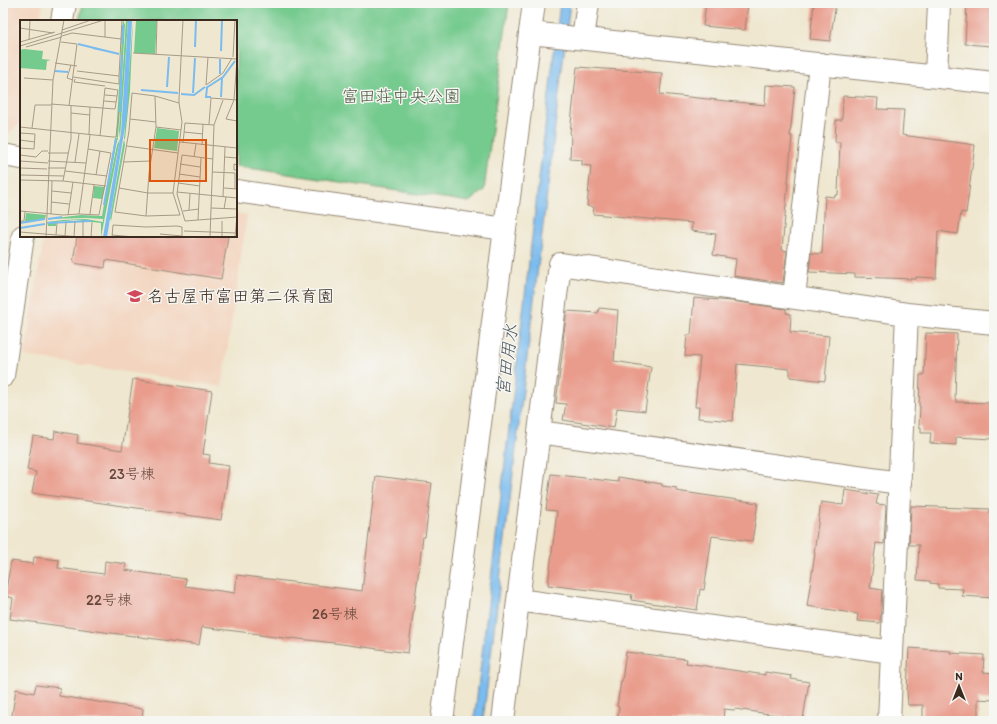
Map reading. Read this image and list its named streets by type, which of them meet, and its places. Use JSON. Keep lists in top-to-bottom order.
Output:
{
  "water": ["宮田用水"],
  "parks": ["富田荘中央公園"],
  "places": {
    "school or university": ["名古屋市富田第二保育園"]
  },
  "house_numbers": ["23号棟", "22号棟", "26号棟"],
  "north": "top"
}
